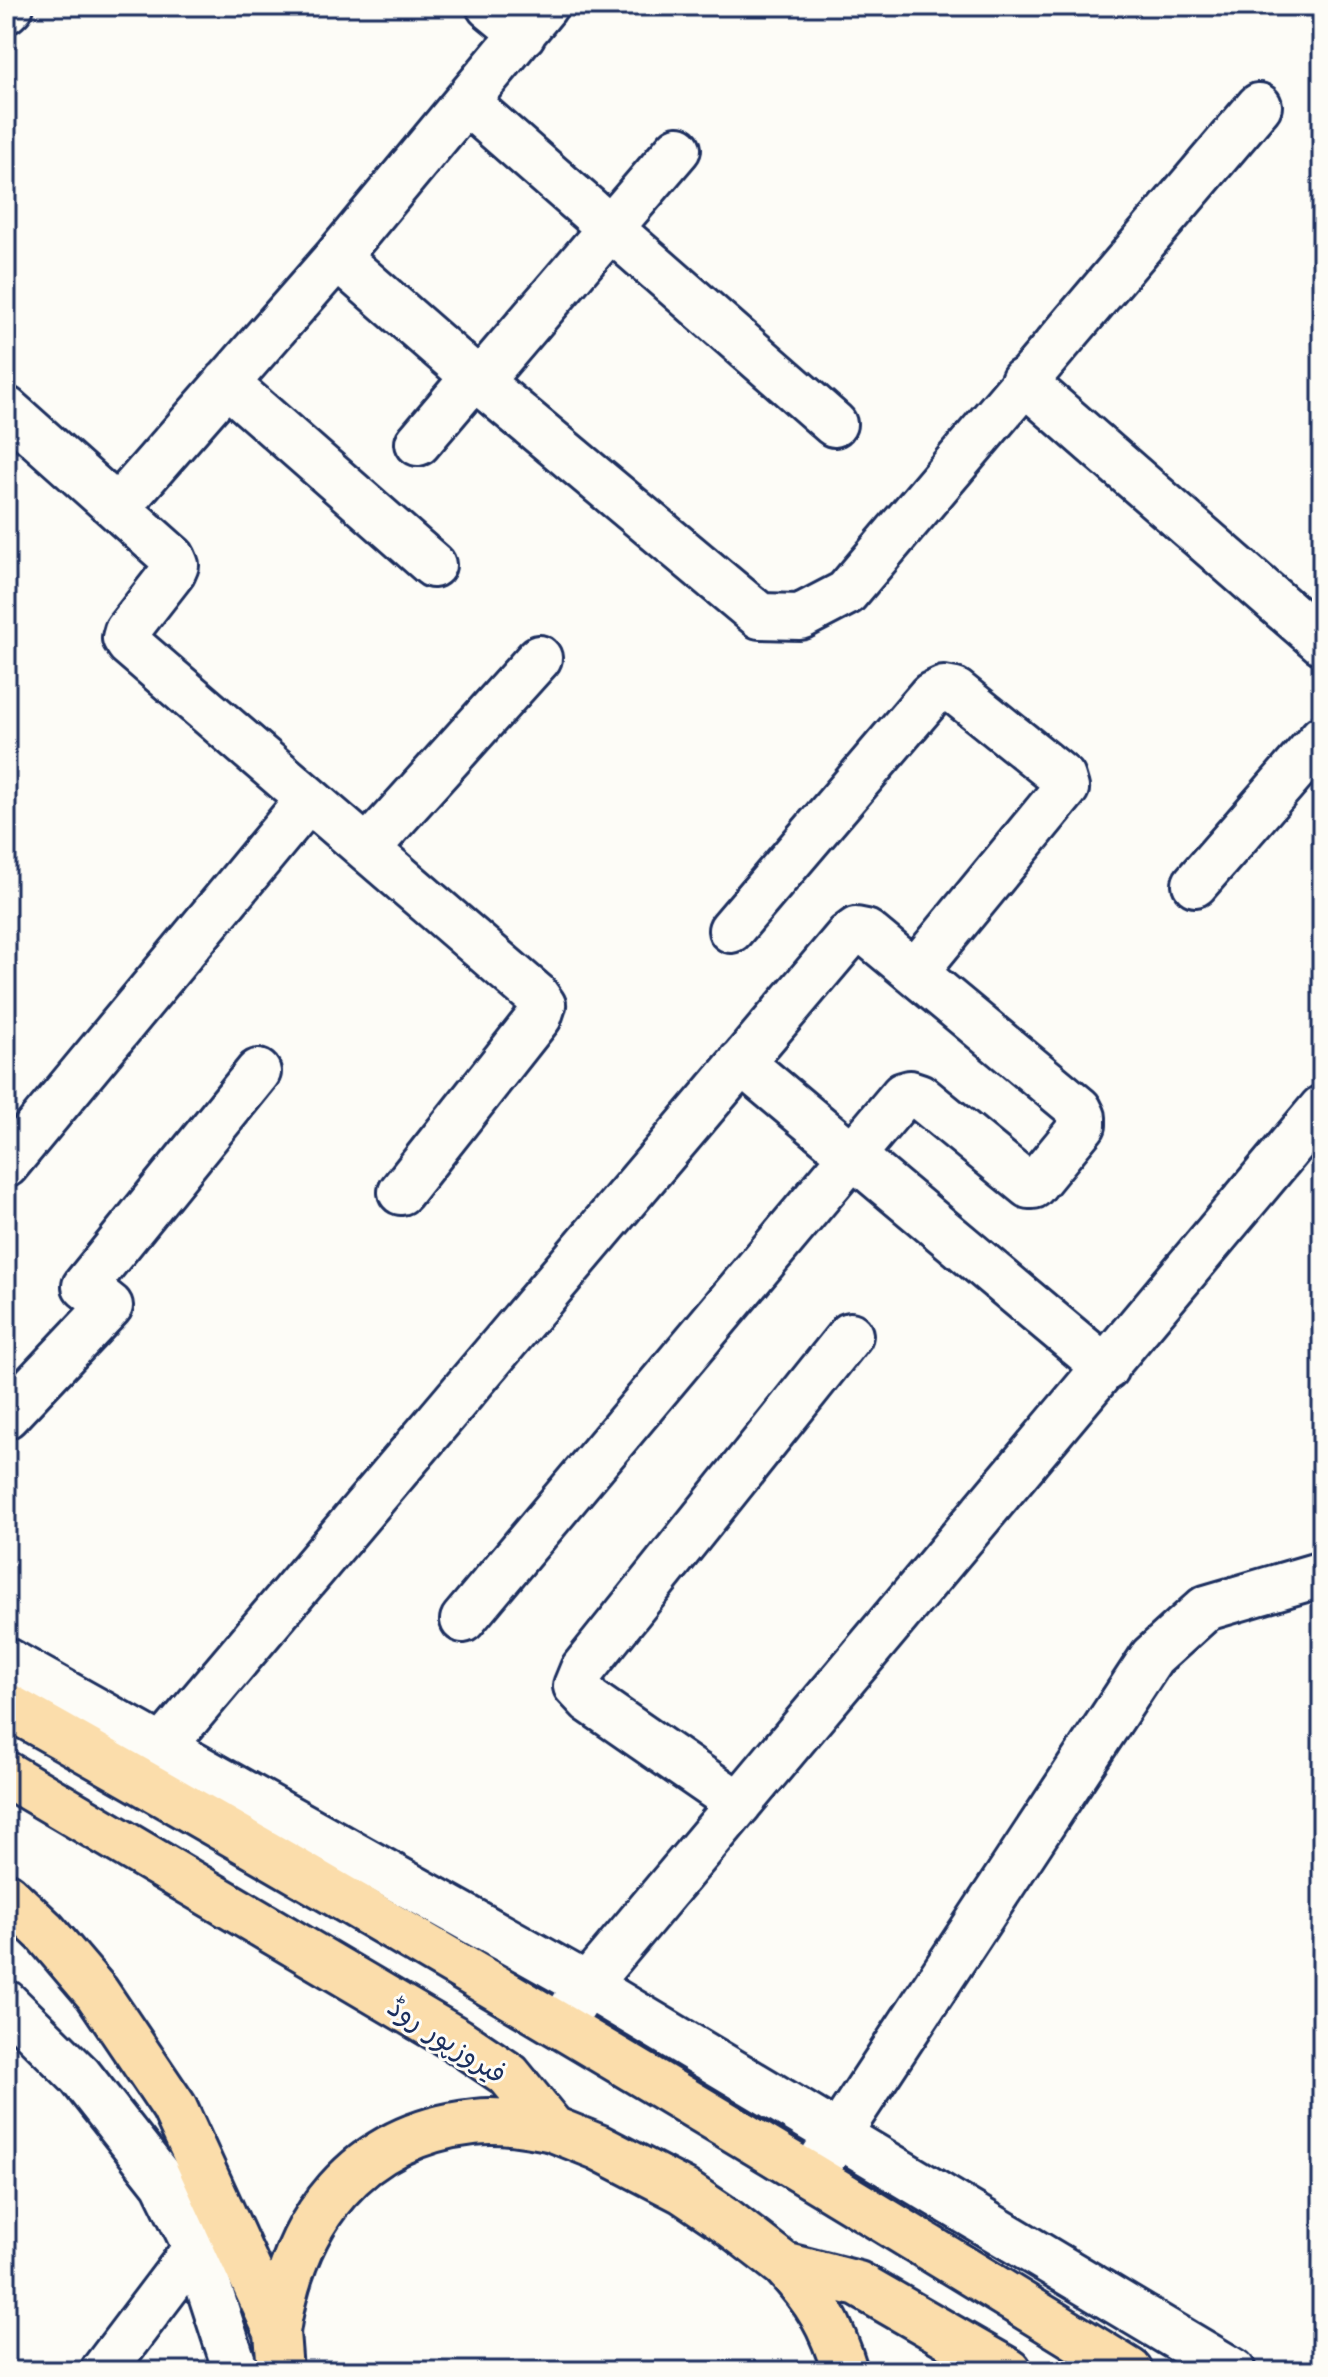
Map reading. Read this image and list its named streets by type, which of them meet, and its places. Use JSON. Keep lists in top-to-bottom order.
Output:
{
  "streets": {
    "highway": ["فیروزپور روڈ"]
  }
}
